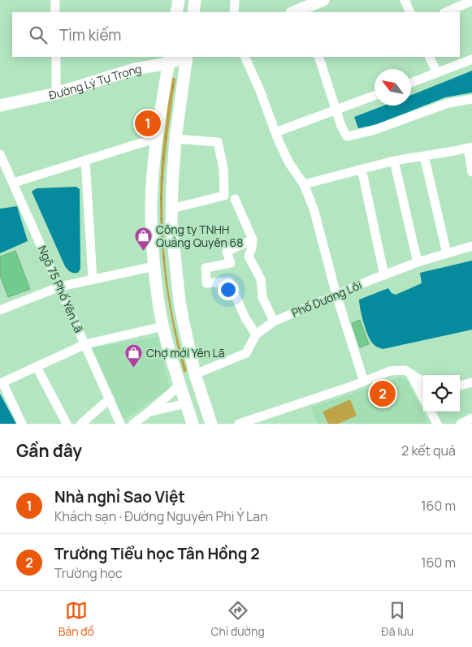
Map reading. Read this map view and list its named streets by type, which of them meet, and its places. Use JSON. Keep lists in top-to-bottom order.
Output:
{
  "streets": {
    "main road": ["Đường Lý Tự Trọng"],
    "street": ["Ngõ 75 Phố Yên Lã", "Phố Dương Lôi"]
  },
  "places": {
    "shop": ["Công ty TNHH Quảng Quyên 68", "Chợ mới Yên Lã"]
  },
  "north": "top left",
  "page": {
    "search": "Tìm kiếm",
    "pins": ["1", "2"],
    "heading": ["Gần đây", "2 kết quả"],
    "list": [
      {
        "mark": "1",
        "name": "Nhà nghỉ Sao Việt",
        "note": "Khách sạn · Đường Nguyên Phi Ỷ Lan",
        "value": "160 m"
      },
      {
        "mark": "2",
        "name": "Trường Tiểu học Tân Hồng 2",
        "note": "Trường học",
        "value": "160 m"
      }
    ],
    "nav": ["Bản đồ", "Chỉ đường", "Đã lưu"]
  }
}
